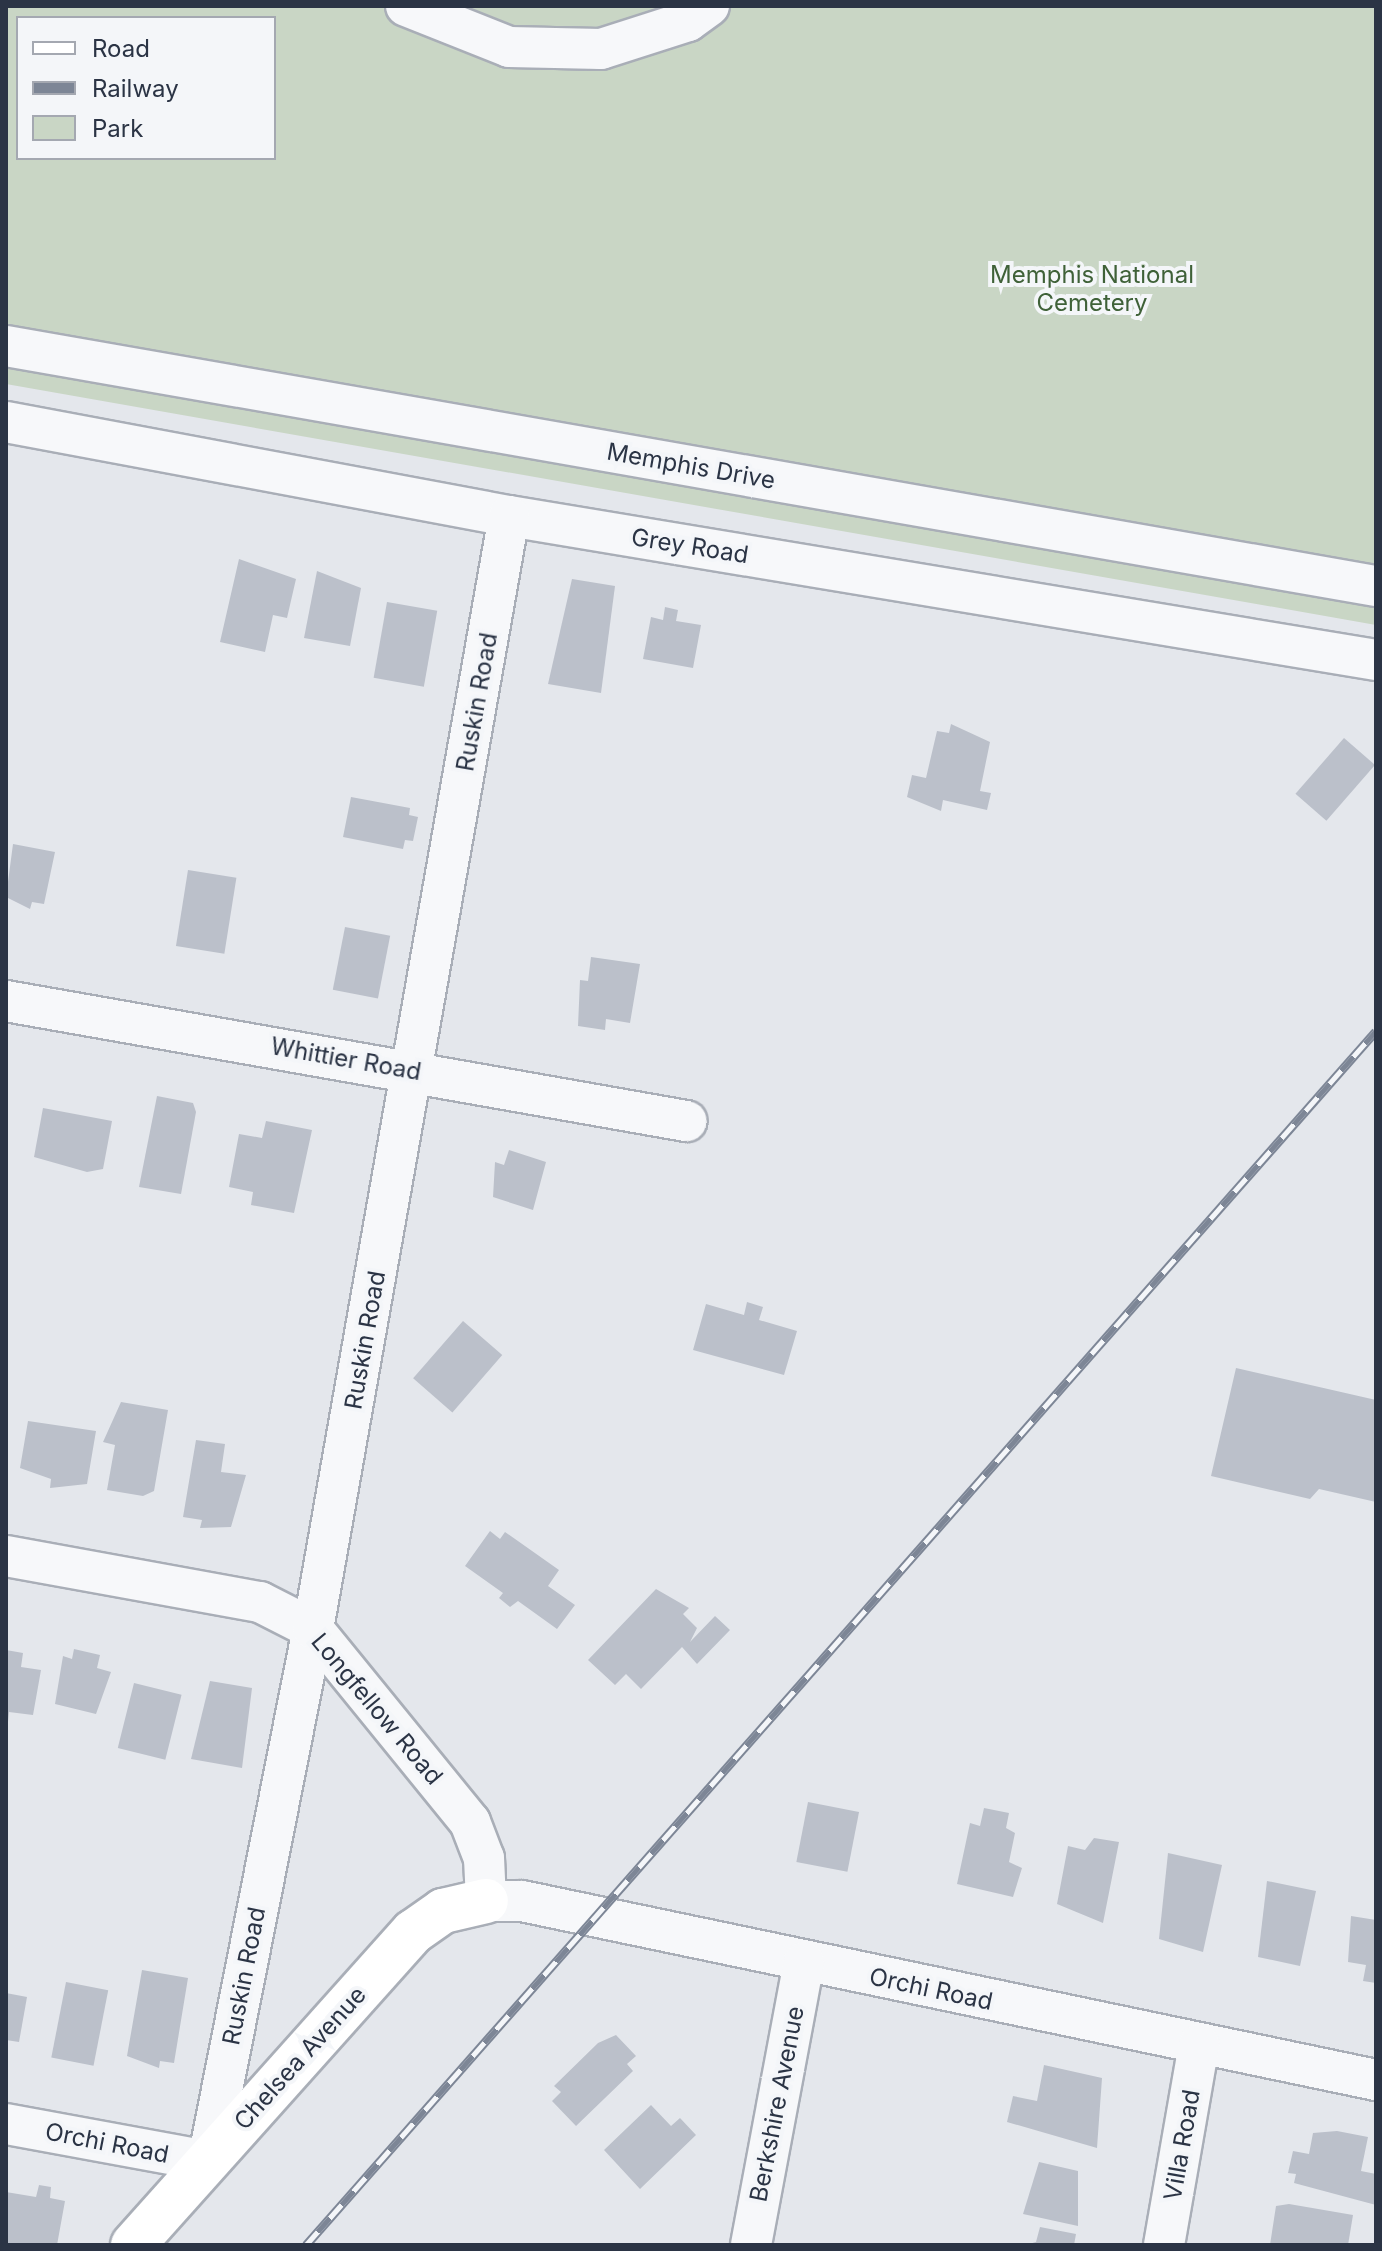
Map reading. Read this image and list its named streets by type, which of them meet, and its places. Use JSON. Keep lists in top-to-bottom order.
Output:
{
  "streets": {
    "street": [
      "Memphis Drive",
      "Grey Road",
      "Ruskin Road",
      "Whittier Road",
      "Longfellow Road",
      "Orchi Road",
      "Chelsea Avenue",
      "Berkshire Avenue",
      "Villa Road"
    ]
  },
  "crossings": [
    ["Grey Road", "Ruskin Road"],
    ["Ruskin Road", "Whittier Road"],
    ["Ruskin Road", "Longfellow Road"],
    ["Ruskin Road", "Orchi Road"],
    ["Ruskin Road", "Chelsea Avenue"],
    ["Longfellow Road", "Orchi Road"],
    ["Longfellow Road", "Chelsea Avenue"],
    ["Orchi Road", "Chelsea Avenue"],
    ["Orchi Road", "Berkshire Avenue"],
    ["Orchi Road", "Villa Road"]
  ],
  "parks": ["Memphis National Cemetery"],
  "legend": ["Road", "Railway", "Park"]
}
